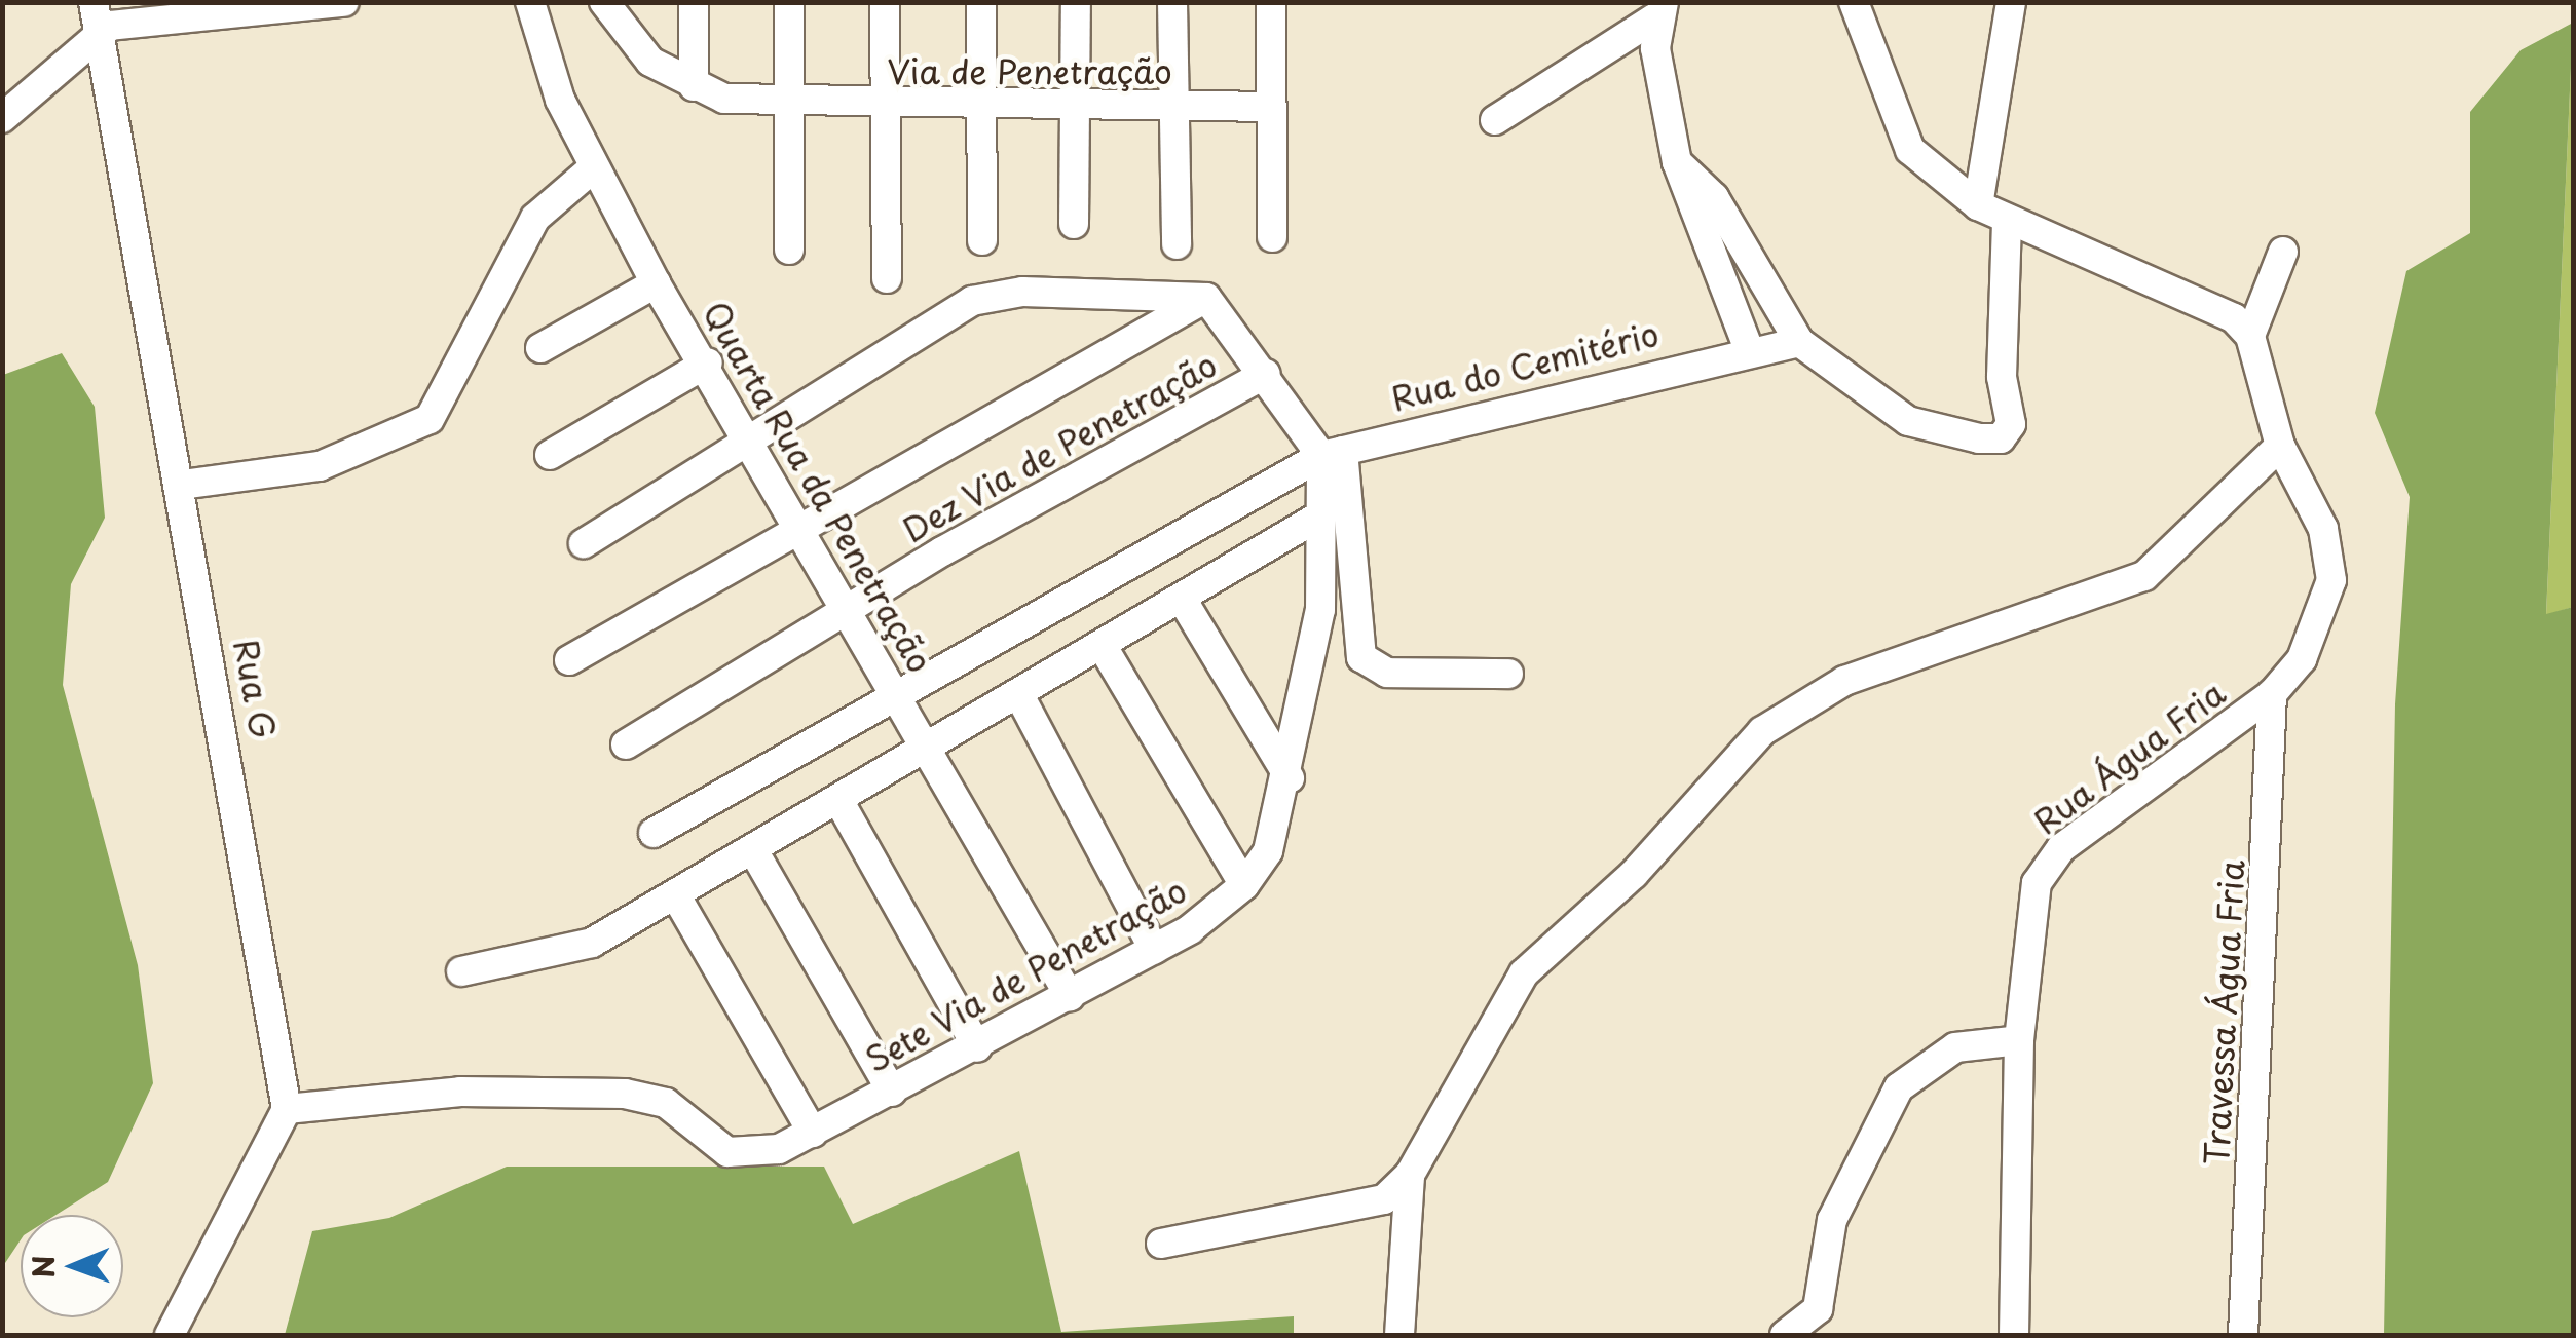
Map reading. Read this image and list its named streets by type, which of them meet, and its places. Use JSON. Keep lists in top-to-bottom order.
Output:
{
  "streets": {
    "street": [
      "Via de Penetração",
      "Rua do Cemitério",
      "Dez Via de Penetração",
      "Quarta Rua da Penetração",
      "Rua G",
      "Rua Água Fria",
      "Sete Via de Penetração",
      "Travessa Água Fria"
    ]
  },
  "crossings": [
    ["Rua do Cemitério", "Quarta Rua da Penetração"],
    ["Rua do Cemitério", "Sete Via de Penetração"],
    ["Dez Via de Penetração", "Quarta Rua da Penetração"],
    ["Quarta Rua da Penetração", "Sete Via de Penetração"],
    ["Rua G", "Sete Via de Penetração"],
    ["Rua Água Fria", "Travessa Água Fria"]
  ],
  "north": "left"
}
